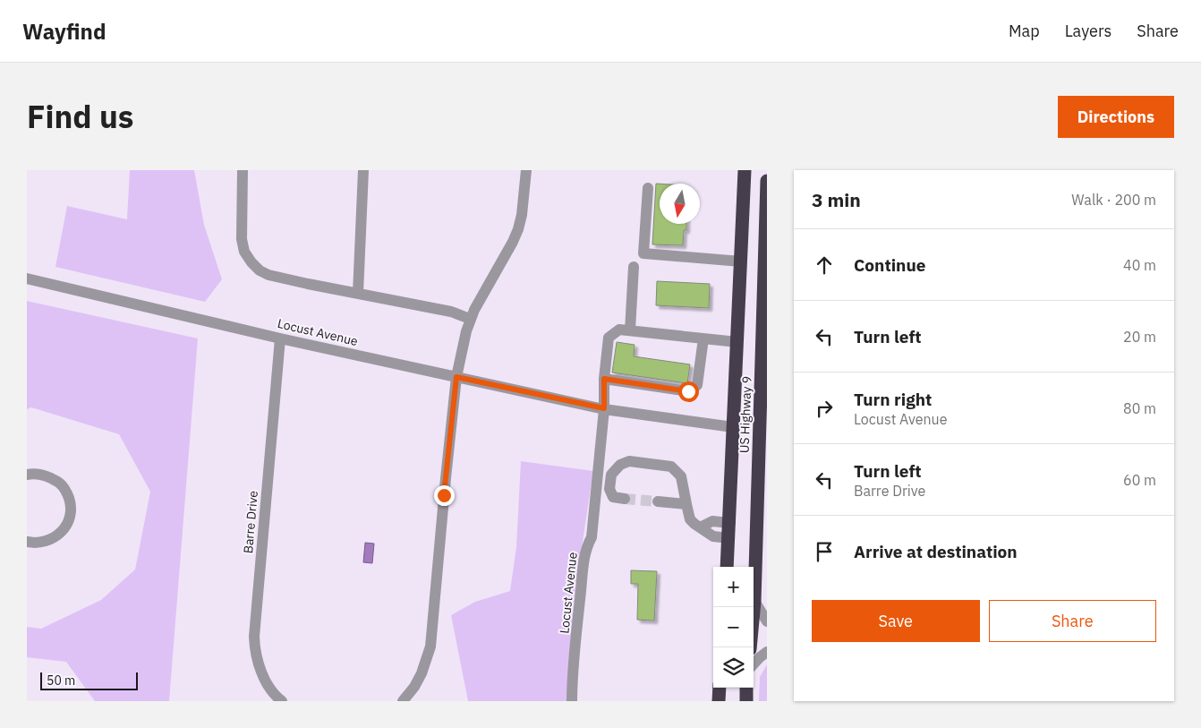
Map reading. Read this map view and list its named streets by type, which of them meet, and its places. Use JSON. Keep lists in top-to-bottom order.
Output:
{
  "streets": {
    "highway": ["US Highway 9"],
    "street": ["Locust Avenue", "Barre Drive"]
  },
  "crossings": [
    ["Locust Avenue", "US Highway 9"],
    ["Locust Avenue", "Barre Drive"]
  ],
  "scale_bar": "50 m",
  "north": "bottom",
  "page": {
    "header": "Wayfind",
    "nav": ["Map", "Layers", "Share"],
    "title": "Find us",
    "buttons": [
      "Directions",
      ["Save", "Share"]
    ],
    "heading": ["3 min", "Walk · 200 m"],
    "list": [
      ["Continue", "40 m"],
      ["Turn left", "20 m"],
      ["Turn right", "Locust Avenue", "80 m"],
      ["Turn left", "Barre Drive", "60 m"],
      "Arrive at destination"
    ],
    "map_buttons": ["+", "−"],
    "scale": "50 m"
  }
}
